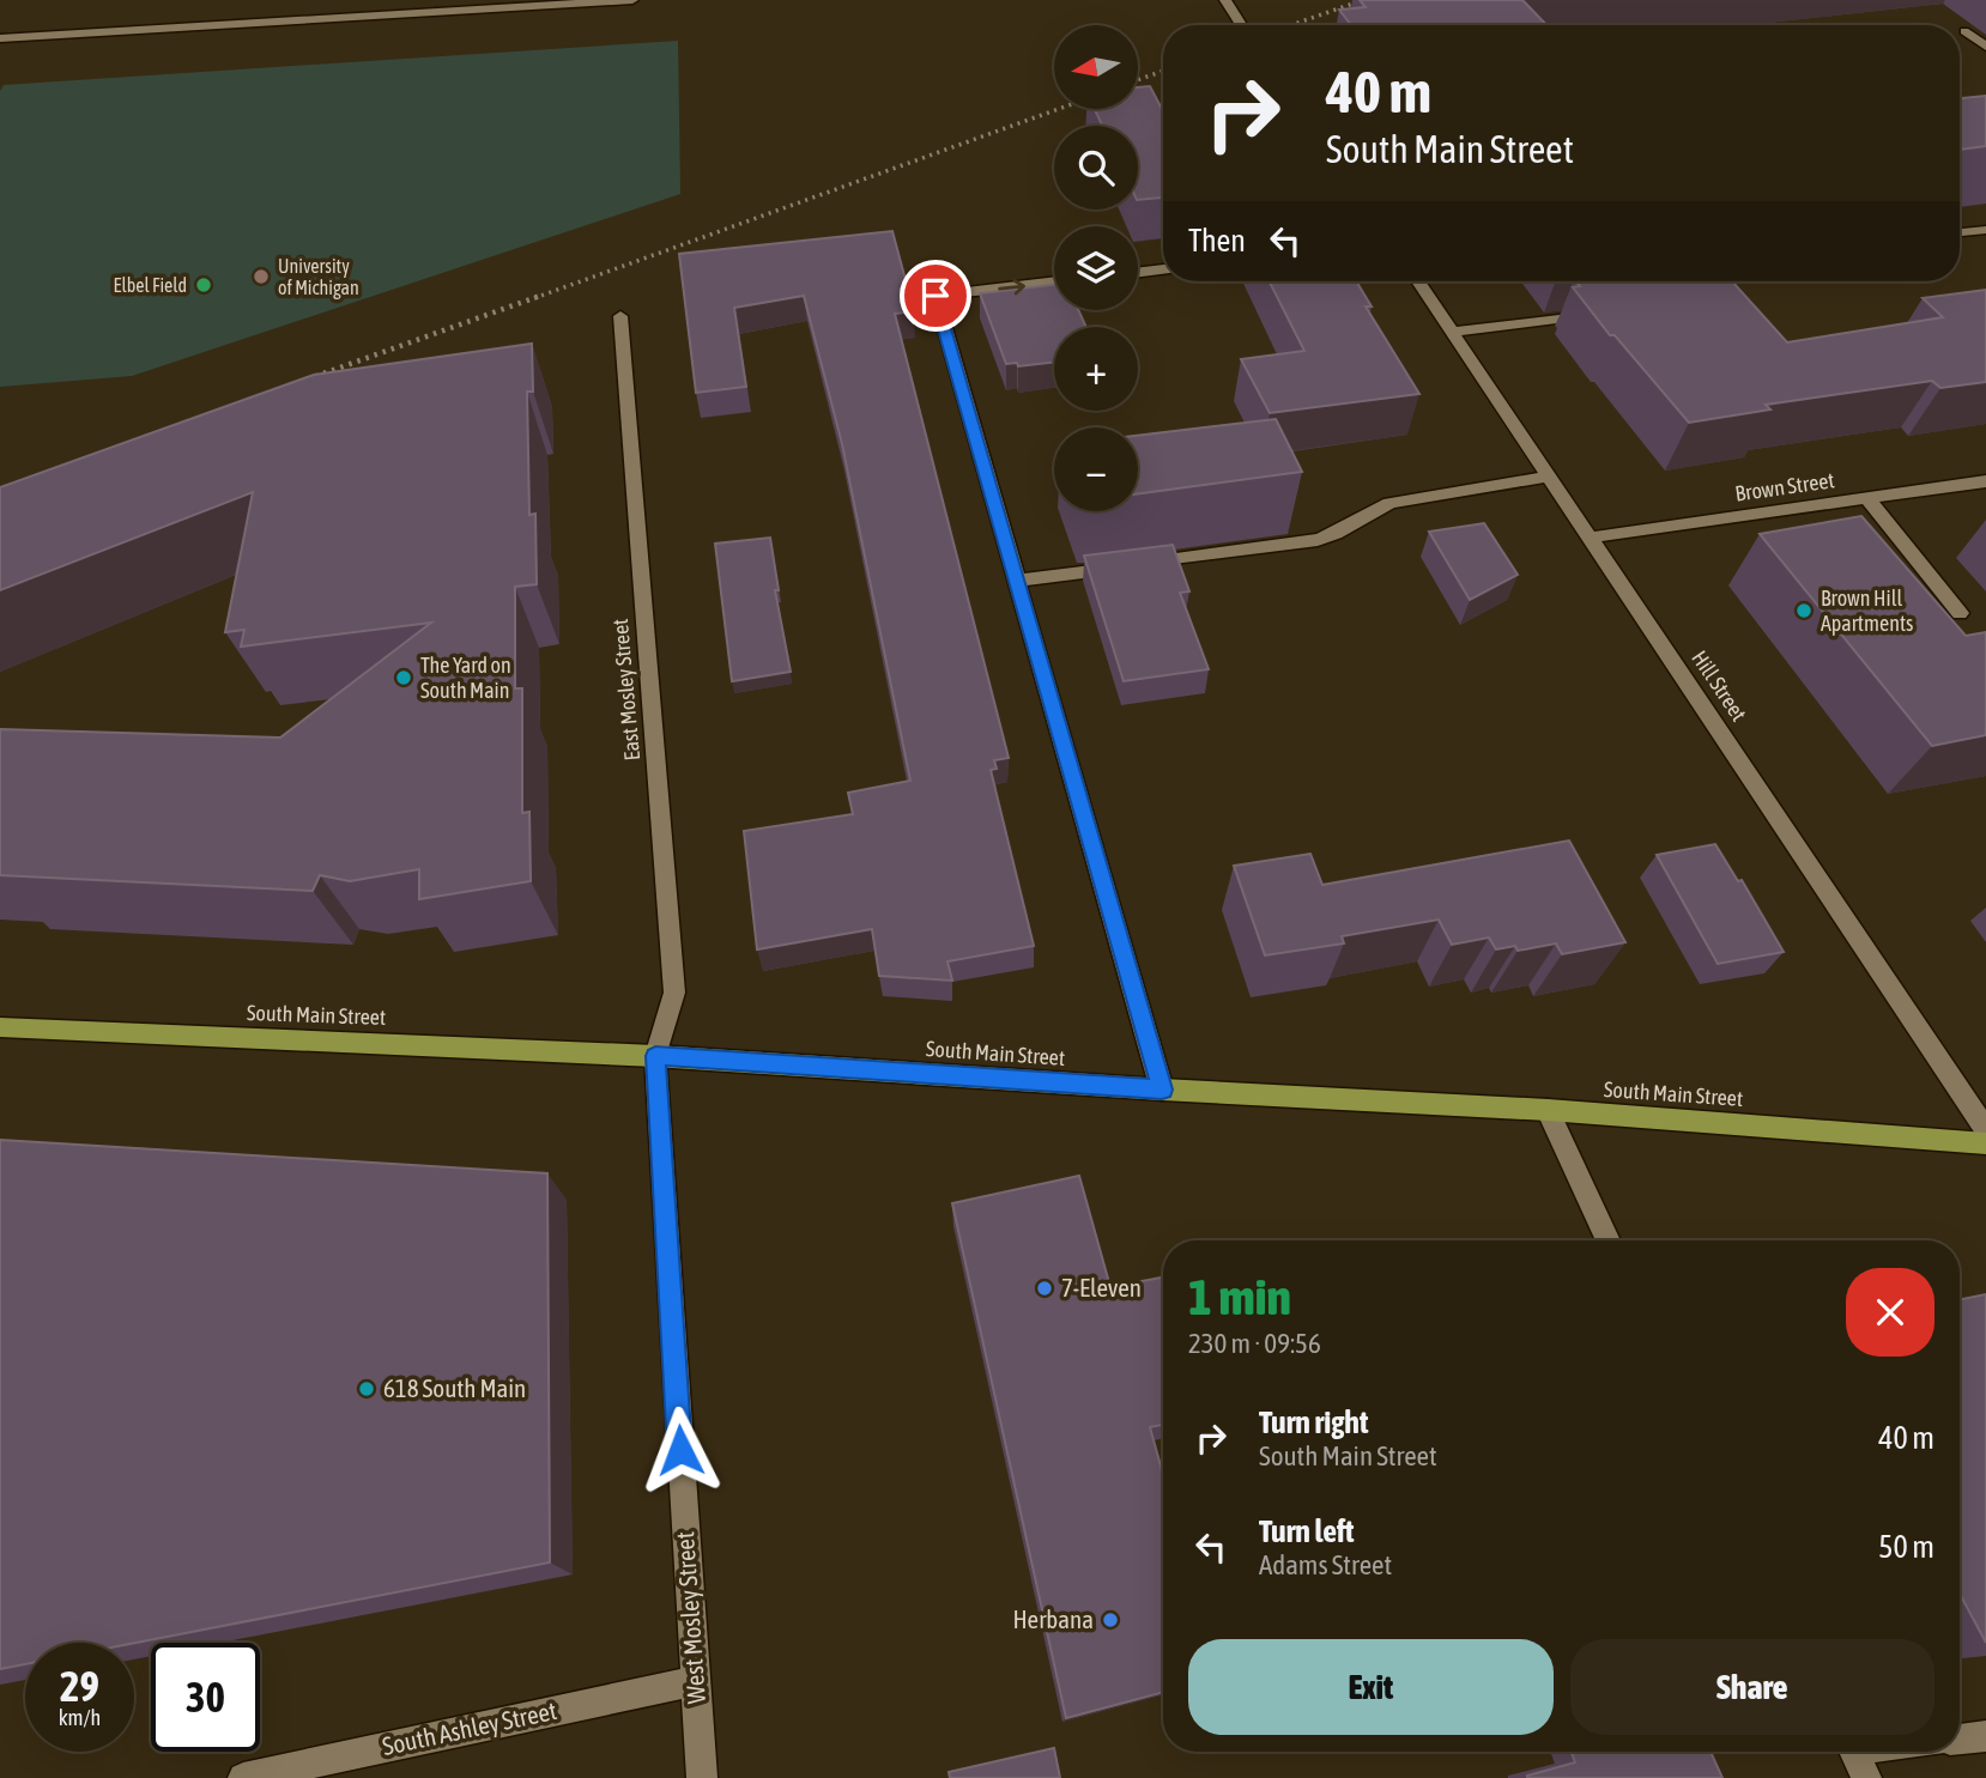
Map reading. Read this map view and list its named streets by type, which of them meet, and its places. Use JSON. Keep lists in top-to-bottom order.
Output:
{
  "streets": {
    "main road": ["South Main Street"],
    "street": [
      "Brown Street",
      "Hill Street",
      "East Mosley Street",
      "West Mosley Street",
      "South Ashley Street"
    ]
  },
  "crossings": [
    ["Brown Street", "Hill Street"],
    ["East Mosley Street", "South Main Street"],
    ["East Mosley Street", "West Mosley Street"],
    ["South Main Street", "West Mosley Street"],
    ["West Mosley Street", "South Ashley Street"]
  ],
  "places": [
    "University of Michigan",
    "Elbel Field",
    "Brown Hill Apartments",
    "The Yard on South Main",
    "7-Eleven",
    "618 South Main",
    "Herbana"
  ],
  "north": "left",
  "page": {
    "map_buttons": ["+", "−"],
    "turn": ["40 m", "South Main Street"],
    "then": "Then",
    "heading": ["1 min", "230 m · 09:56"],
    "list": [
      {
        "name": "Turn right",
        "note": "South Main Street",
        "value": "40 m"
      },
      {
        "name": "Turn left",
        "note": "Adams Street",
        "value": "50 m"
      }
    ],
    "buttons": ["Exit", "Share"],
    "speed": "29 km/h",
    "limit": "30"
  }
}
